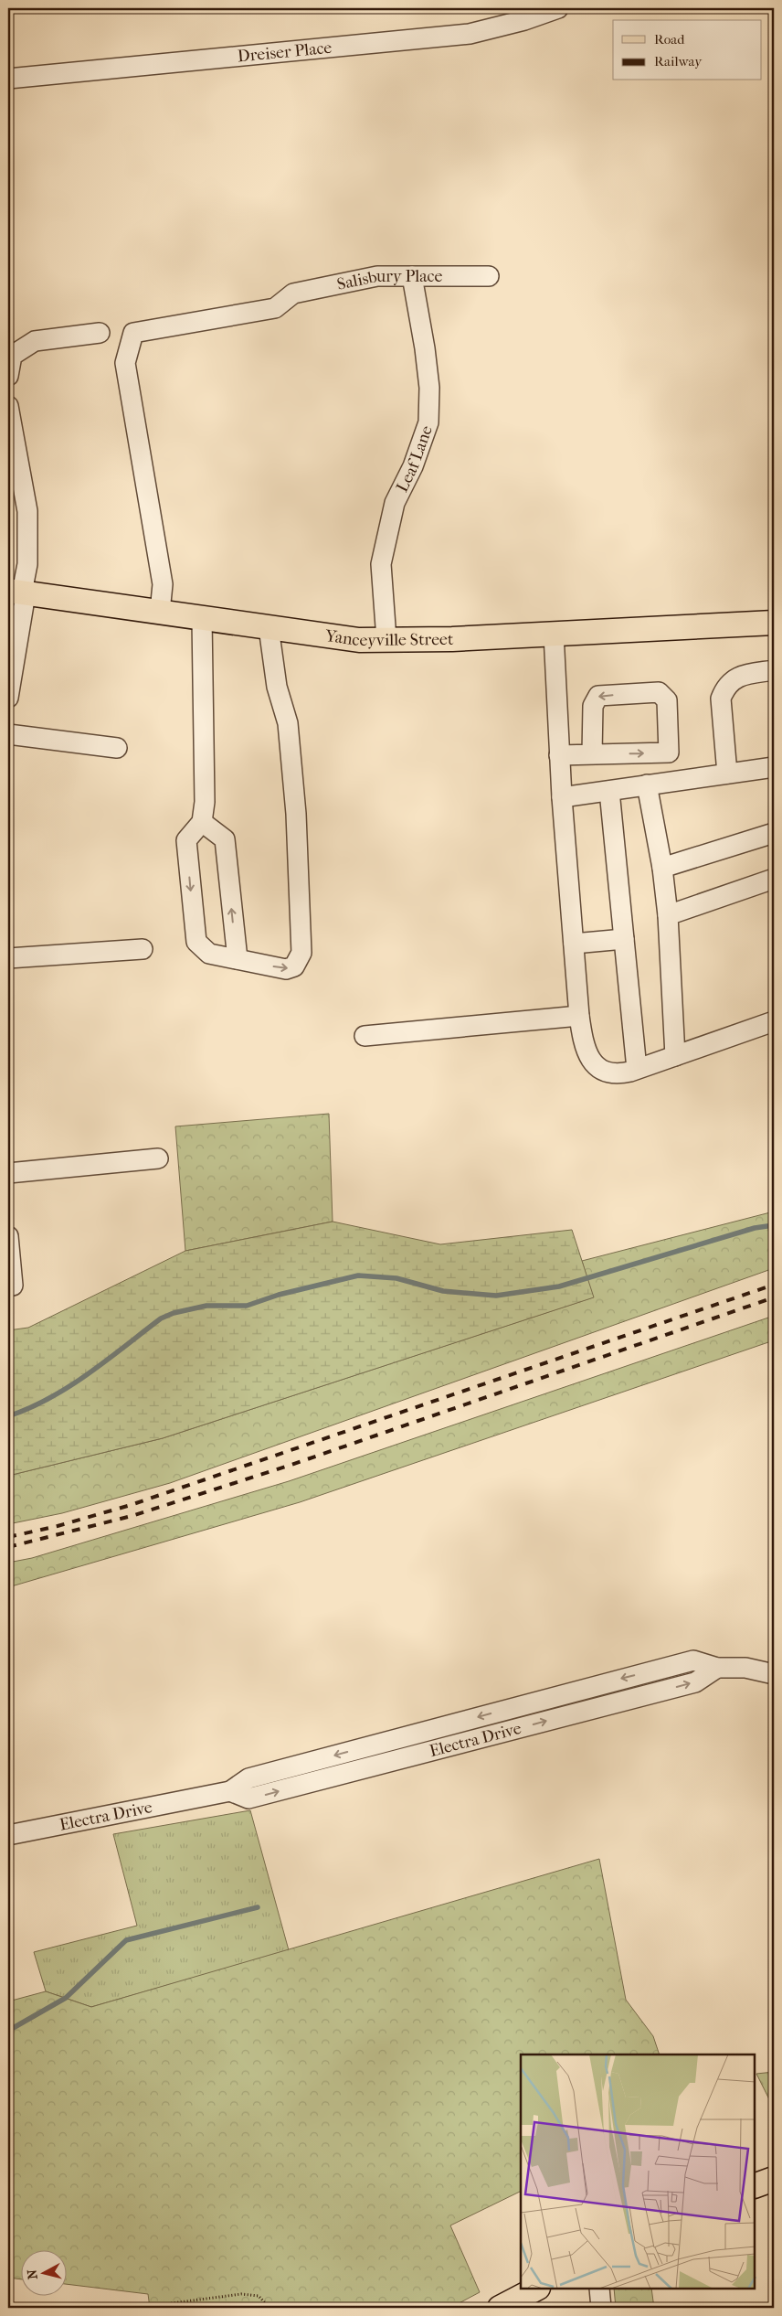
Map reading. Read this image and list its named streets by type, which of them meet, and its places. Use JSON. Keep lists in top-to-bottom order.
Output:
{
  "streets": {
    "main road": ["Yanceyville Street"],
    "street": [
      "Dreiser Place",
      "Salisbury Place",
      "Leaf Lane",
      "Electra Drive"
    ]
  },
  "crossings": [
    ["Salisbury Place", "Leaf Lane"],
    ["Salisbury Place", "Yanceyville Street"],
    ["Leaf Lane", "Yanceyville Street"]
  ],
  "legend": ["Road", "Railway"],
  "north": "left"
}
